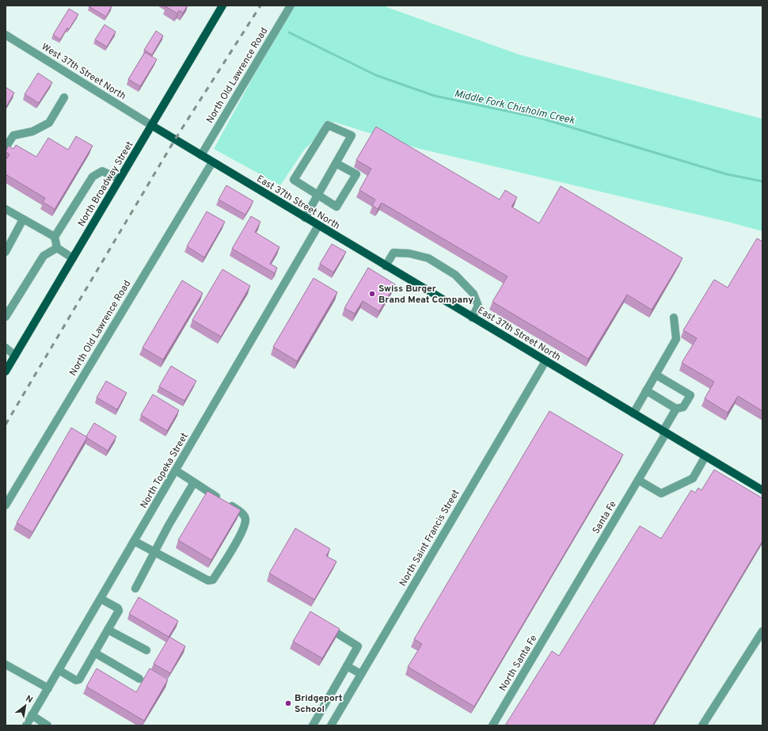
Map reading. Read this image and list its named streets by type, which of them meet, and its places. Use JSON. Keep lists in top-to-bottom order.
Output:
{
  "streets": {
    "main road": ["North Broadway Street", "East 37th Street North"],
    "street": [
      "West 37th Street North",
      "North Old Lawrence Road",
      "North Topeka Street",
      "Santa Fe",
      "North Saint Francis Street",
      "North Santa Fe"
    ]
  },
  "crossings": [
    ["West 37th Street North", "North Broadway Street"],
    ["West 37th Street North", "East 37th Street North"],
    ["North Old Lawrence Road", "East 37th Street North"],
    ["North Broadway Street", "East 37th Street North"],
    ["East 37th Street North", "North Topeka Street"],
    ["East 37th Street North", "Santa Fe"],
    ["East 37th Street North", "North Saint Francis Street"],
    ["Santa Fe", "North Santa Fe"]
  ],
  "water": ["Middle Fork Chisholm Creek"],
  "places": ["Swiss Burger Brand Meat Company", "Bridgeport School"],
  "north": "top right"
}
